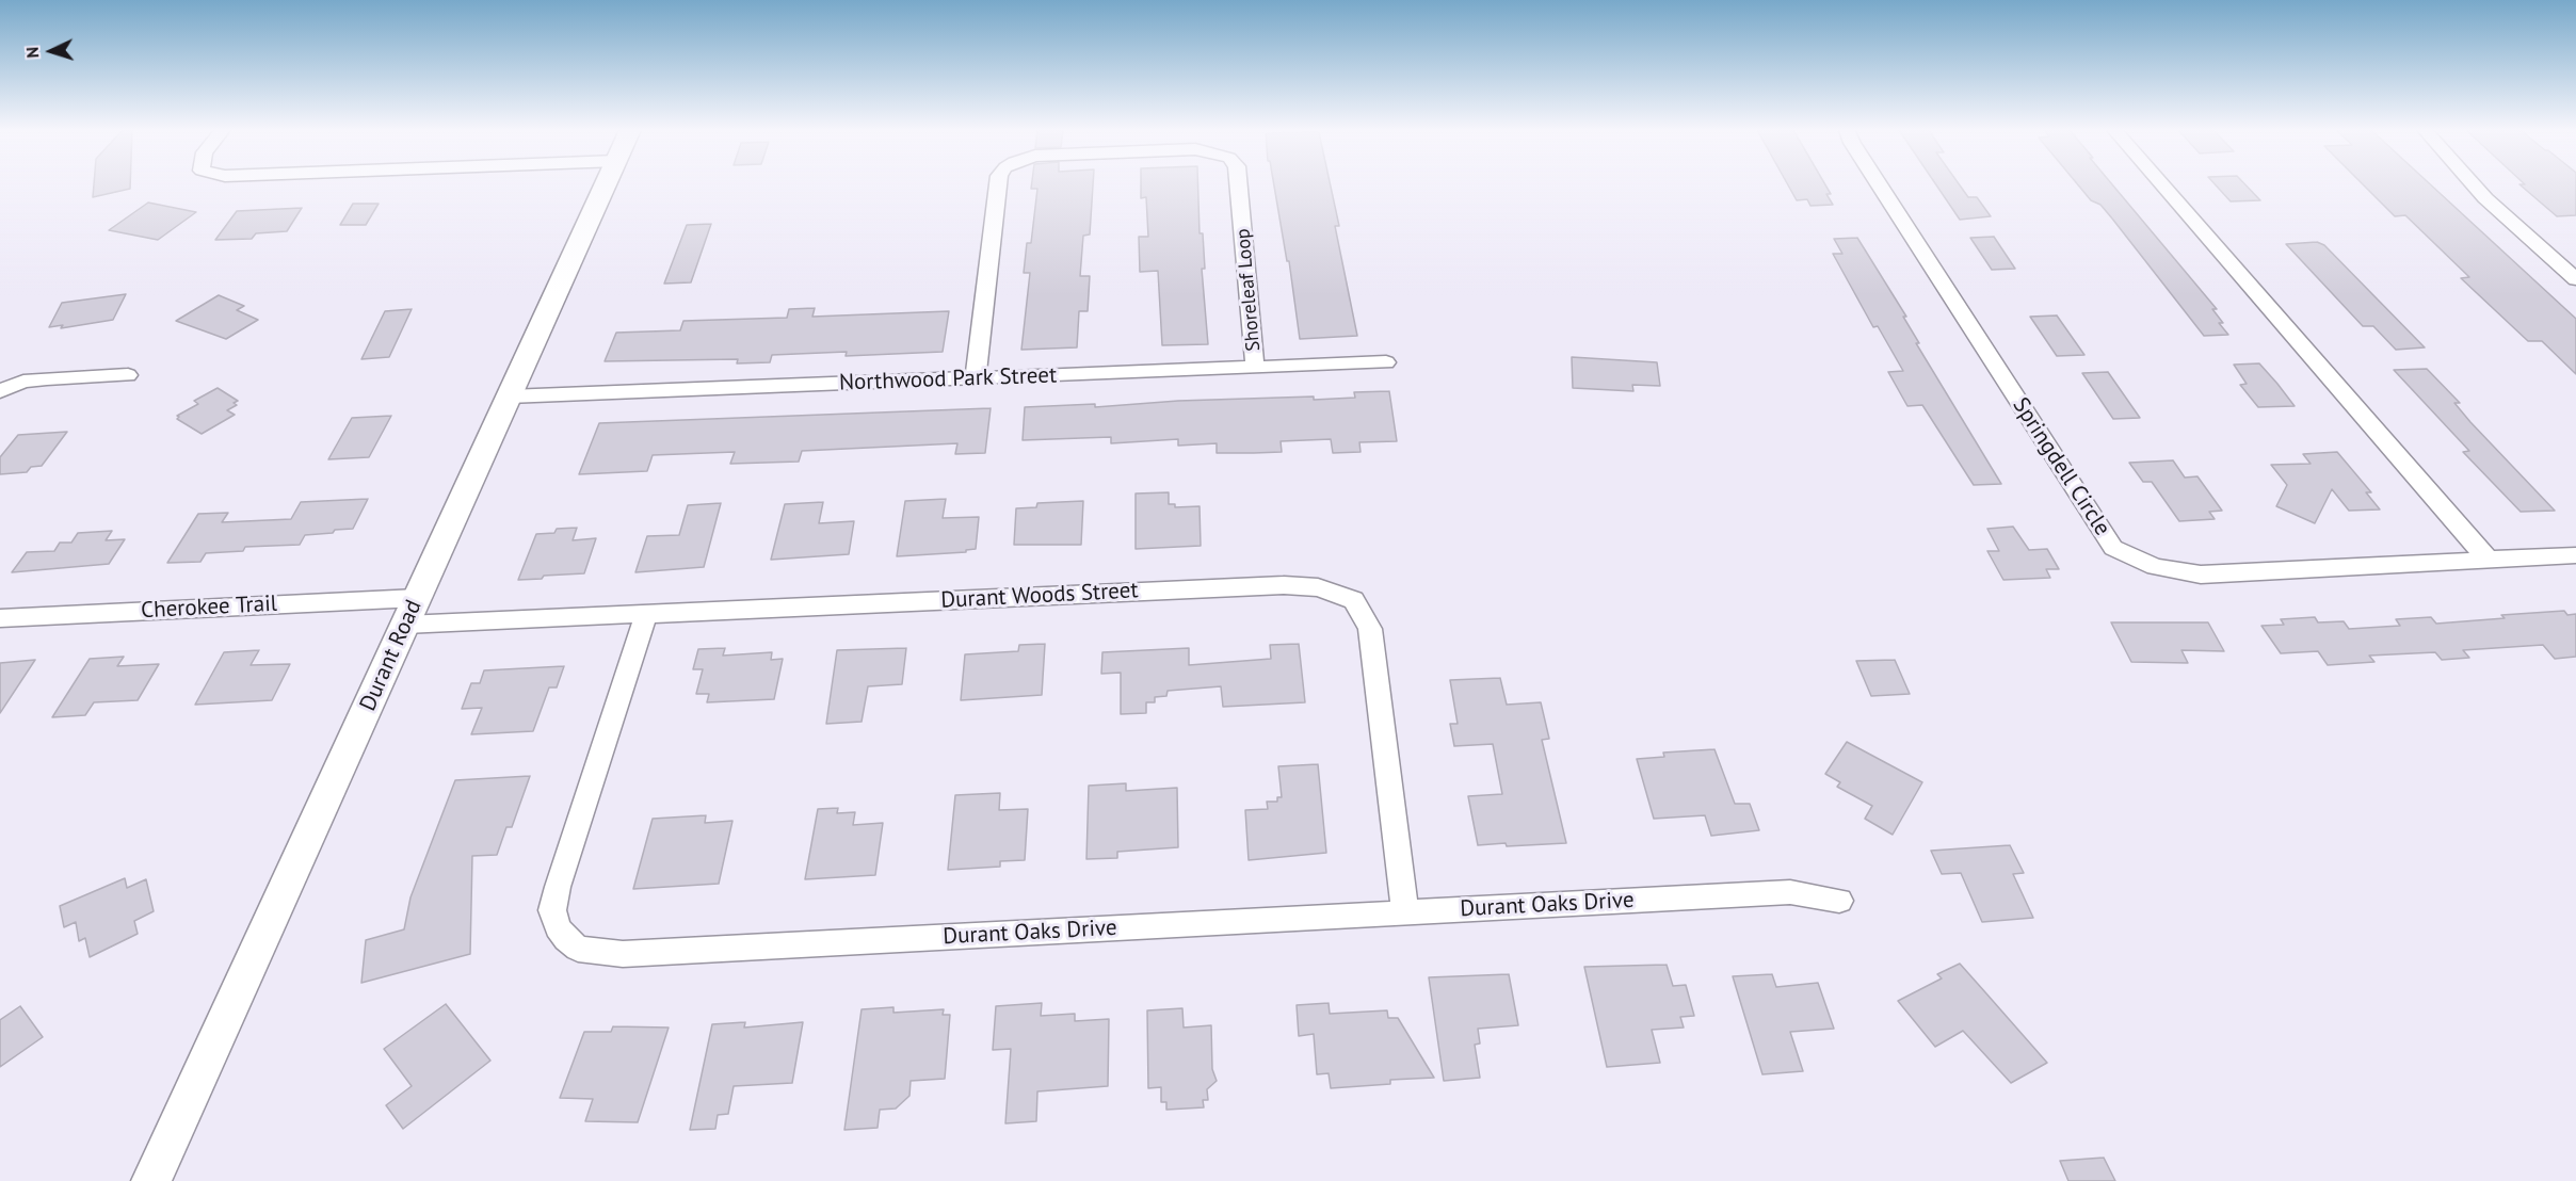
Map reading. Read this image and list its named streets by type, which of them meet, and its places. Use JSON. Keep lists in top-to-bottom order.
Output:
{
  "streets": {
    "street": [
      "Shoreleaf Loop",
      "Northwood Park Street",
      "Springdell Circle",
      "Durant Woods Street",
      "Cherokee Trail",
      "Durant Road",
      "Durant Oaks Drive"
    ]
  },
  "crossings": [
    ["Shoreleaf Loop", "Northwood Park Street"],
    ["Northwood Park Street", "Durant Road"],
    ["Durant Woods Street", "Cherokee Trail"],
    ["Durant Woods Street", "Durant Road"],
    ["Durant Woods Street", "Durant Oaks Drive"],
    ["Cherokee Trail", "Durant Road"]
  ],
  "north": "left"
}
